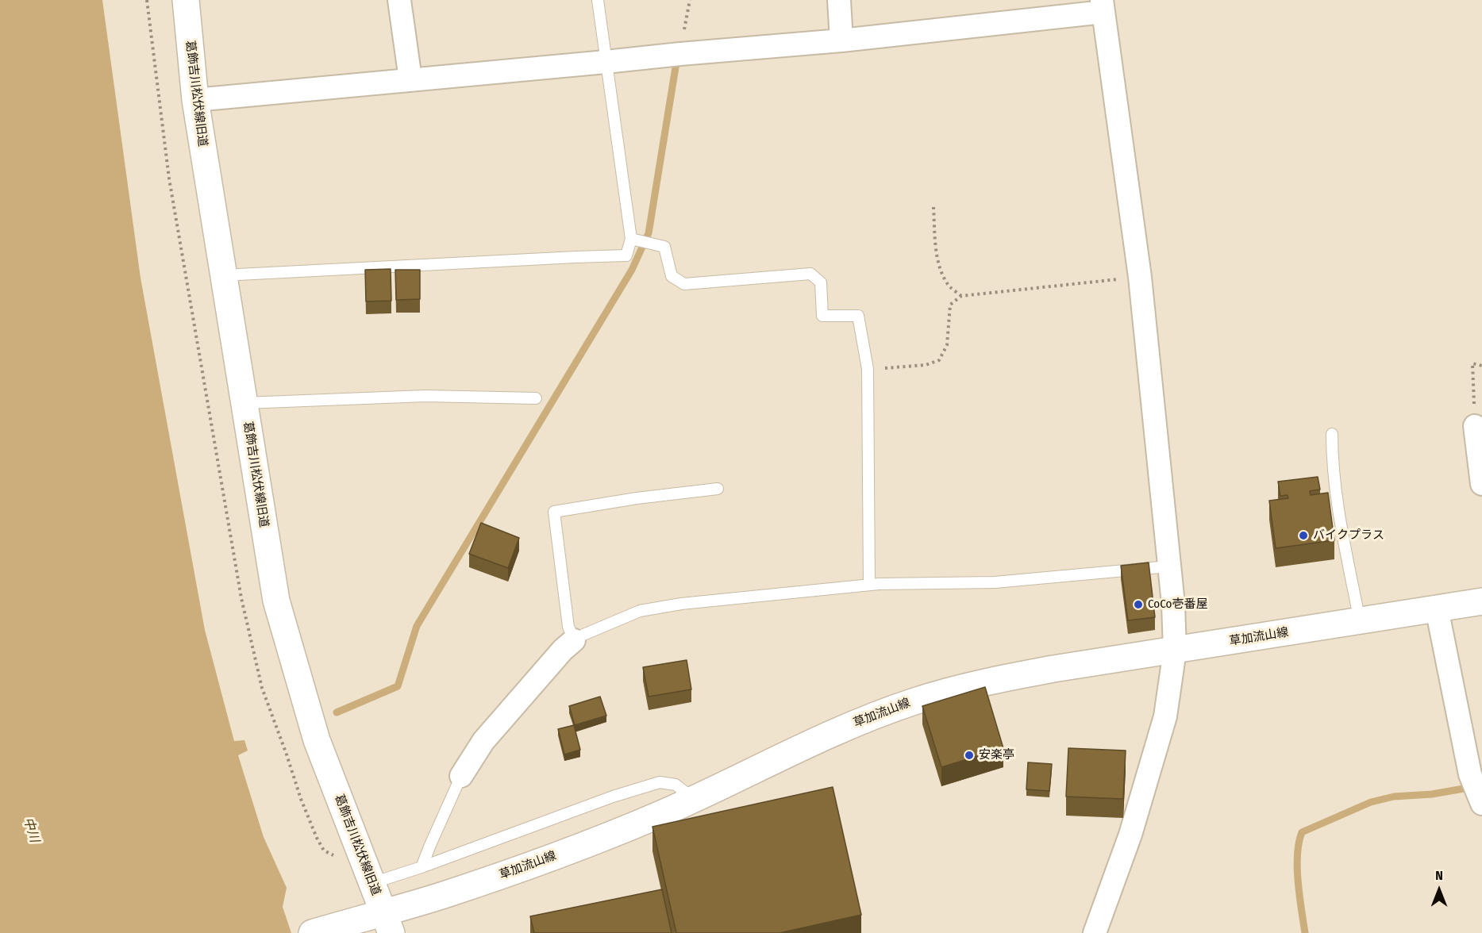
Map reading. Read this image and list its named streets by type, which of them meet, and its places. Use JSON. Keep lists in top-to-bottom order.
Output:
{
  "streets": {
    "main road": ["葛飾吉川松伏線旧道", "草加流山線"]
  },
  "crossings": [
    ["葛飾吉川松伏線旧道", "草加流山線"]
  ],
  "water": ["中川"],
  "places": ["バイクプラス", "CoCo壱番屋", "安楽亭"],
  "north": "top"
}
